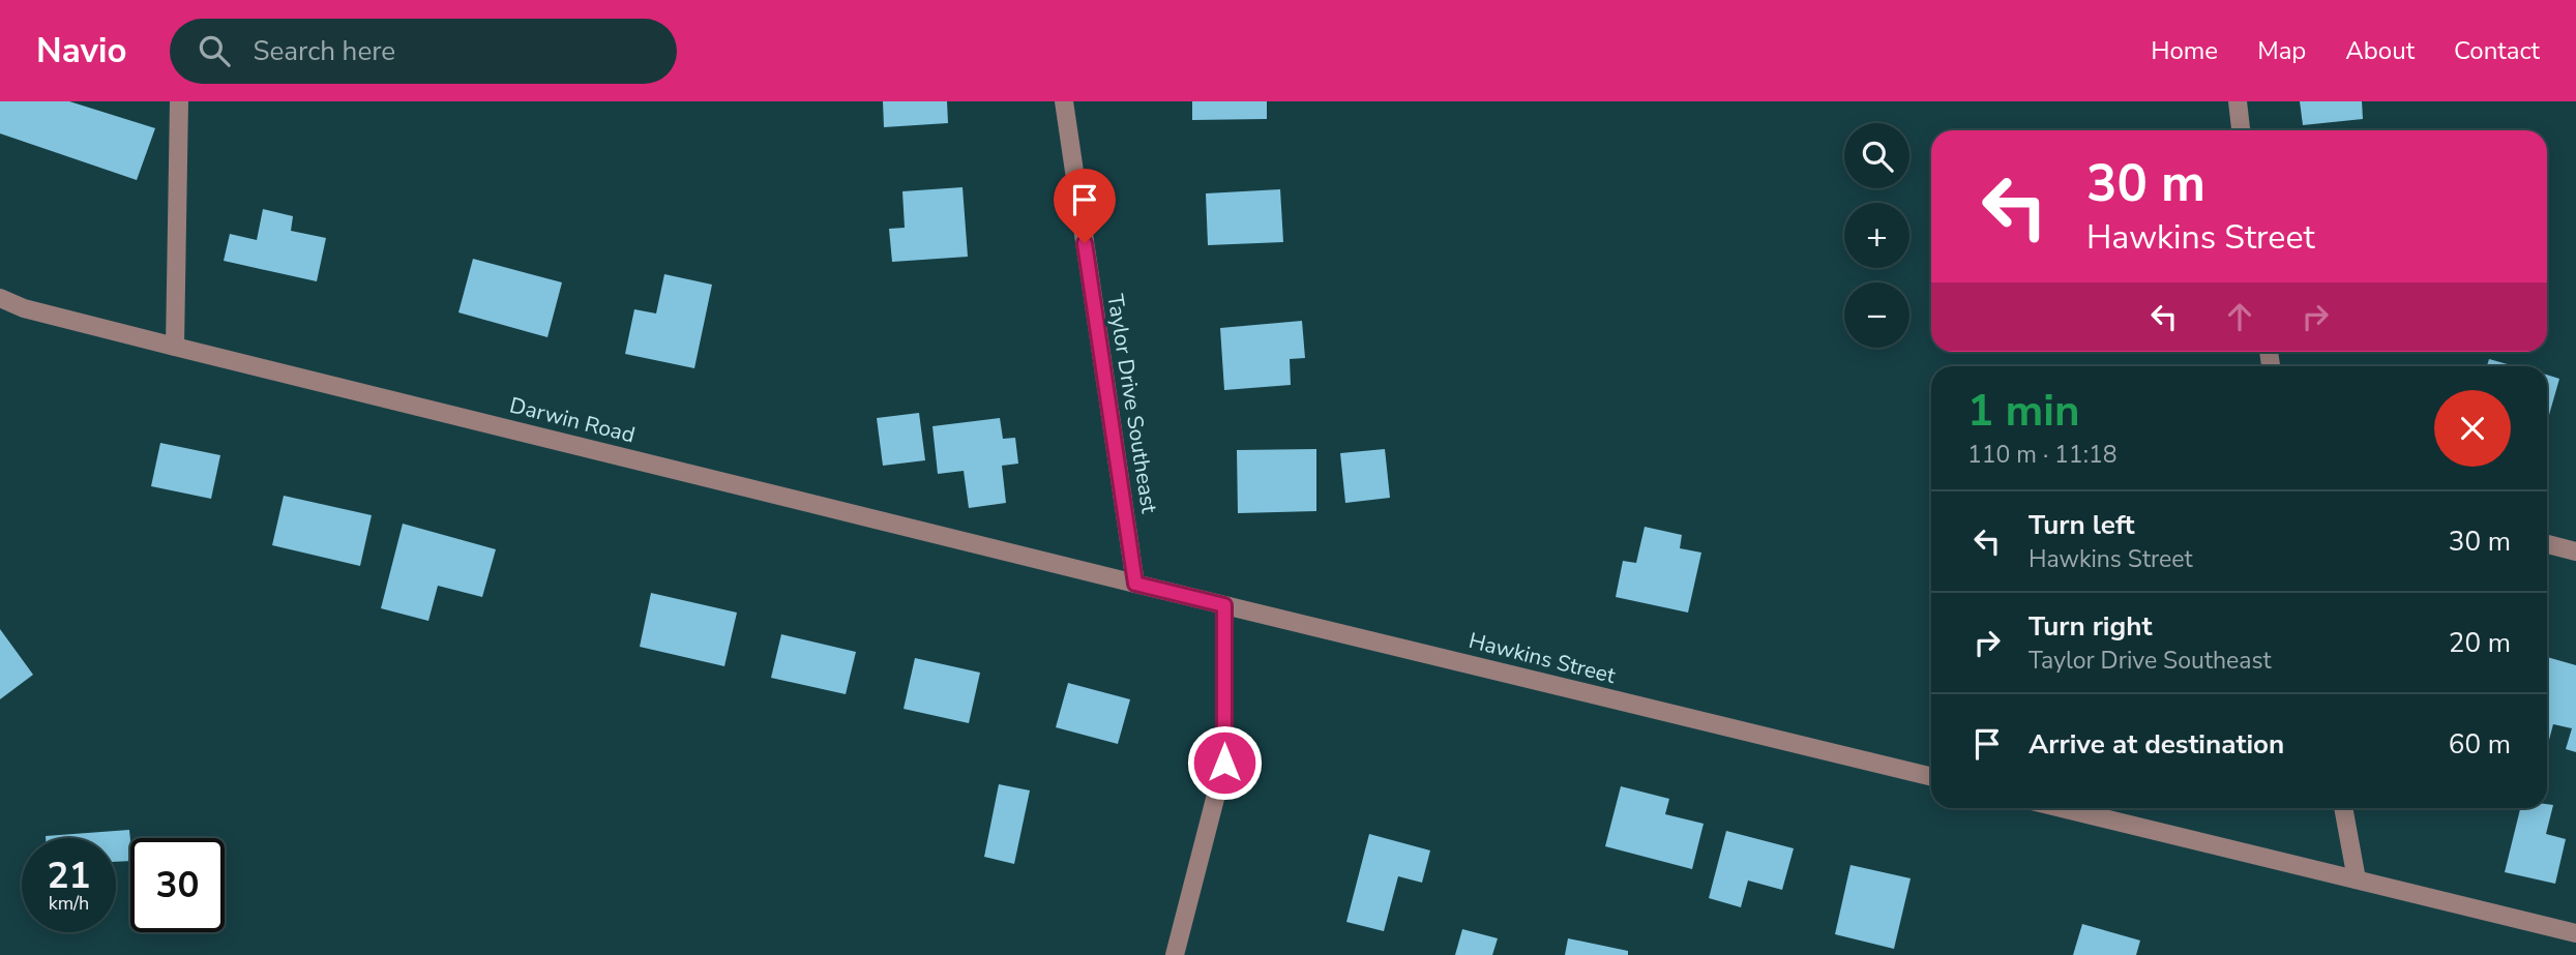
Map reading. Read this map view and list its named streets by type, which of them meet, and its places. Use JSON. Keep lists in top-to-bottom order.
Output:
{
  "streets": {
    "street": ["Taylor Drive Southeast", "Darwin Road", "Hawkins Street"]
  },
  "crossings": [
    ["Taylor Drive Southeast", "Darwin Road"],
    ["Taylor Drive Southeast", "Hawkins Street"],
    ["Darwin Road", "Hawkins Street"]
  ],
  "page": {
    "header": "Navio",
    "search": "Search here",
    "nav": [
      "Home",
      "Map",
      "About",
      "Contact"
    ],
    "map_buttons": ["+", "−"],
    "turn": ["30 m", "Hawkins Street"],
    "heading": ["1 min", "110 m · 11:18"],
    "list": [
      {
        "name": "Turn left",
        "note": "Hawkins Street",
        "value": "30 m"
      },
      {
        "name": "Turn right",
        "note": "Taylor Drive Southeast",
        "value": "20 m"
      },
      {
        "name": "Arrive at destination",
        "value": "60 m"
      }
    ],
    "speed": "21 km/h",
    "limit": "30"
  }
}
